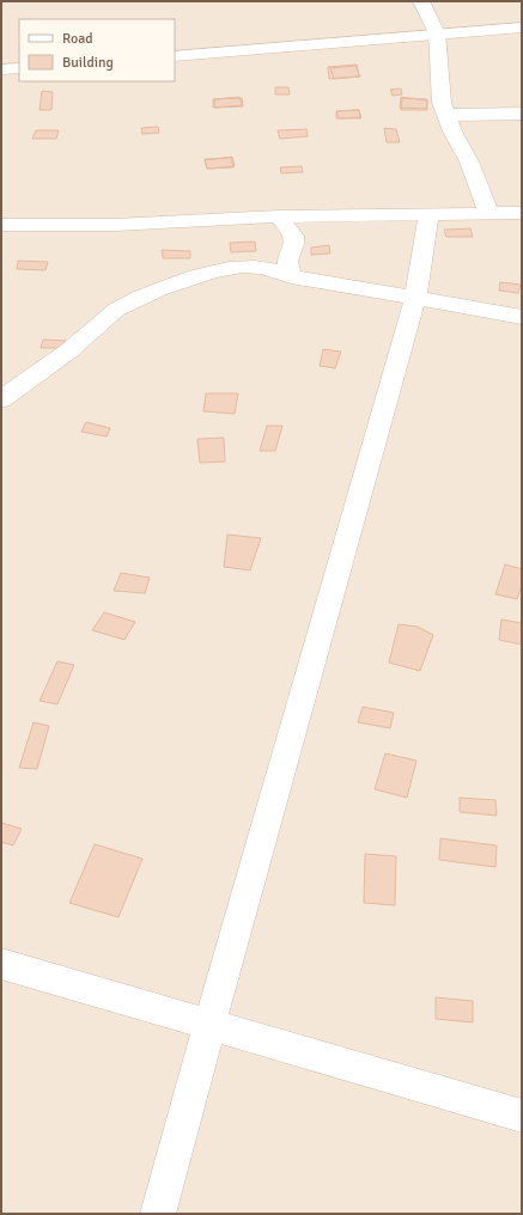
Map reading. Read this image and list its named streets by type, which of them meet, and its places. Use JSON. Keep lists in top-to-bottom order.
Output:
{
  "legend": ["Road", "Building"]
}
